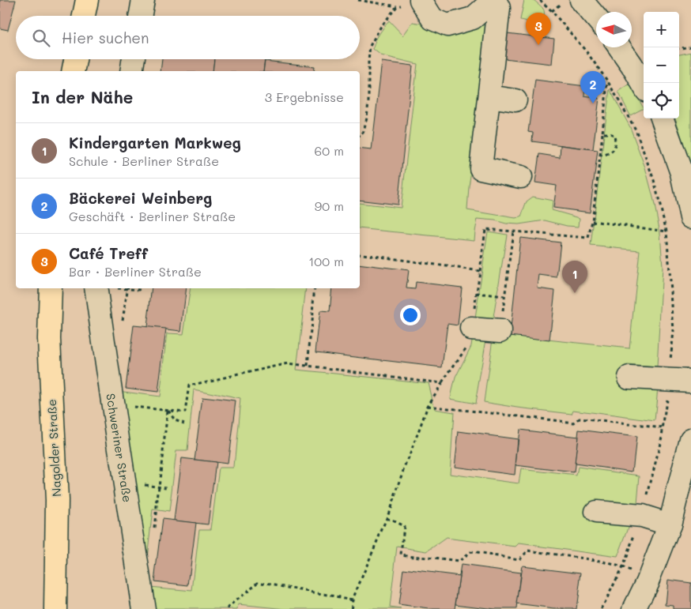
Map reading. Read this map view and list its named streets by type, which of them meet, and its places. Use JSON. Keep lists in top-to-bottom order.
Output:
{
  "streets": {
    "main road": ["Nagolder Straße"],
    "street": ["Schweriner Straße"]
  },
  "north": "left",
  "page": {
    "map_buttons": ["+", "−"],
    "pins": ["3", "2", "1"],
    "search": "Hier suchen",
    "heading": ["In der Nähe", "3 Ergebnisse"],
    "list": [
      {
        "mark": "1",
        "name": "Kindergarten Markweg",
        "note": "Schule · Berliner Straße",
        "value": "60 m"
      },
      {
        "mark": "2",
        "name": "Bäckerei Weinberg",
        "note": "Geschäft · Berliner Straße",
        "value": "90 m"
      },
      {
        "mark": "3",
        "name": "Café Treff",
        "note": "Bar · Berliner Straße",
        "value": "100 m"
      }
    ]
  }
}
